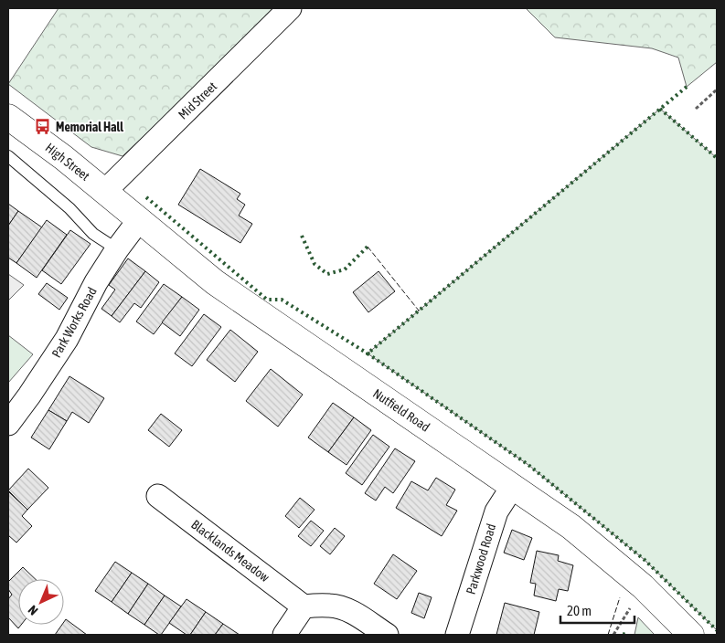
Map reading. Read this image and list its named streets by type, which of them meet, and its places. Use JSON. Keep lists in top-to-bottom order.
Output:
{
  "streets": {
    "main road": ["High Street", "Nutfield Road"],
    "street": [
      "Mid Street",
      "Park Works Road",
      "Blacklands Meadow",
      "Parkwood Road"
    ]
  },
  "crossings": [
    ["Mid Street", "High Street"],
    ["Mid Street", "Nutfield Road"],
    ["High Street", "Nutfield Road"],
    ["Park Works Road", "Nutfield Road"],
    ["Nutfield Road", "Parkwood Road"]
  ],
  "places": {
    "bus stop": ["Memorial Hall"]
  },
  "scale_bar": "20 m",
  "north": "bottom left"
}
